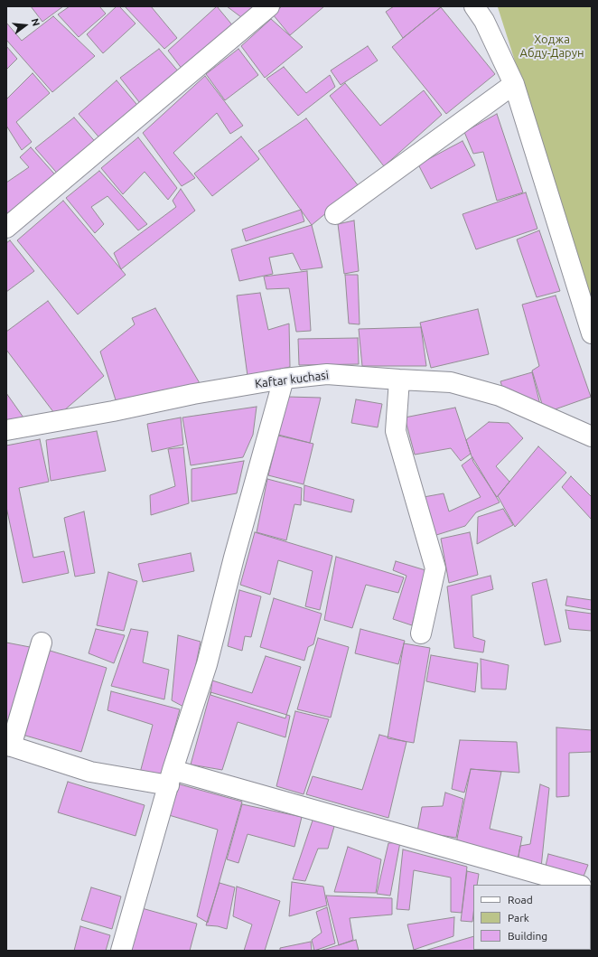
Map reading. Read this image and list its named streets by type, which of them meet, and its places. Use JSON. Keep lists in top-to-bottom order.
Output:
{
  "streets": {
    "street": ["Kaftar kuchasi"]
  },
  "parks": ["Ходжа Абду-Дарун"],
  "legend": ["Road", "Park", "Building"],
  "north": "right"
}
